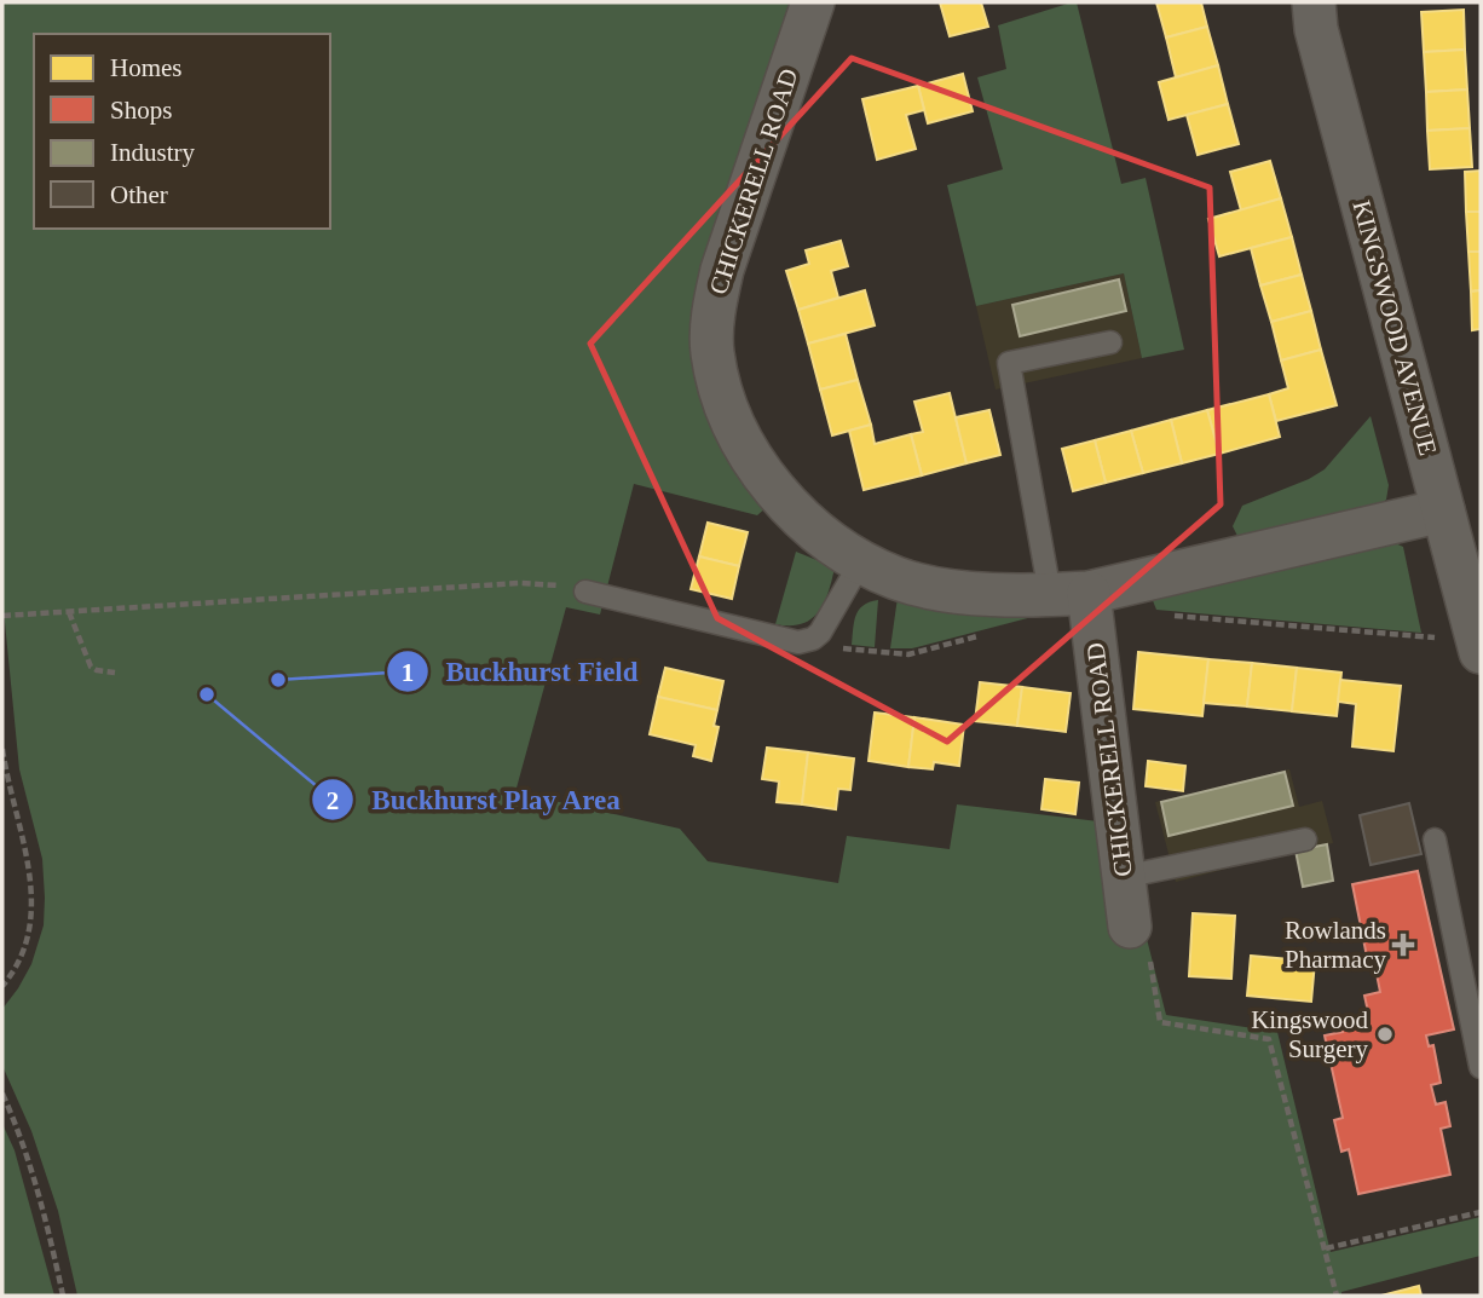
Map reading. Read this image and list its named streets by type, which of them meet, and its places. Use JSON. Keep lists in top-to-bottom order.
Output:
{
  "streets": {
    "street": ["CHICKERELL ROAD", "KINGSWOOD AVENUE"]
  },
  "crossings": [
    ["CHICKERELL ROAD", "KINGSWOOD AVENUE"]
  ],
  "places": {
    "other": ["Buckhurst Field", "Buckhurst Play Area", "Kingswood Surgery"],
    "health": ["Rowlands Pharmacy"]
  },
  "legend": [
    "Homes",
    "Shops",
    "Industry",
    "Other"
  ]
}
